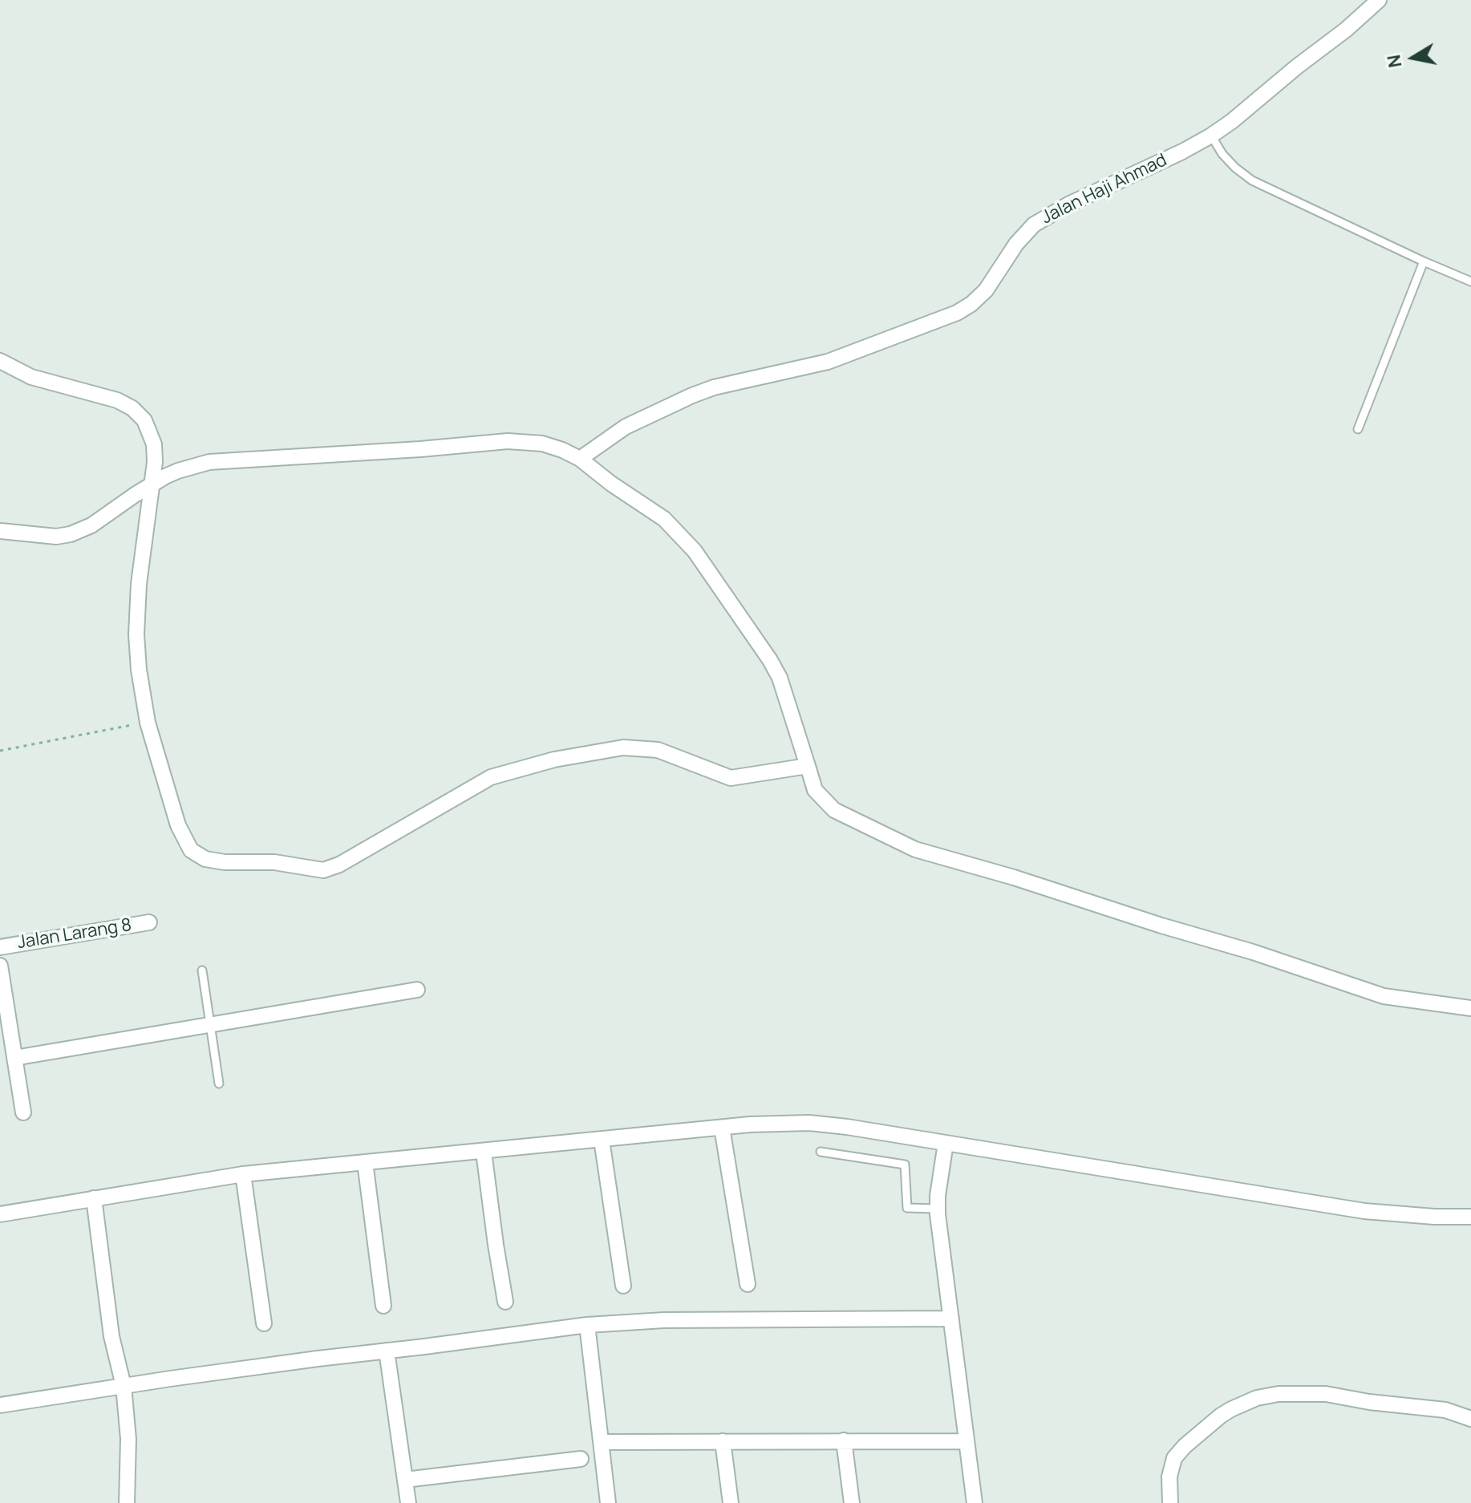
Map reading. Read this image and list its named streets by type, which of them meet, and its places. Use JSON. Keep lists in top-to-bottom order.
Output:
{
  "streets": {
    "street": ["Jalan Haji Ahmad", "Jalan Larang 8"]
  },
  "north": "left"
}
